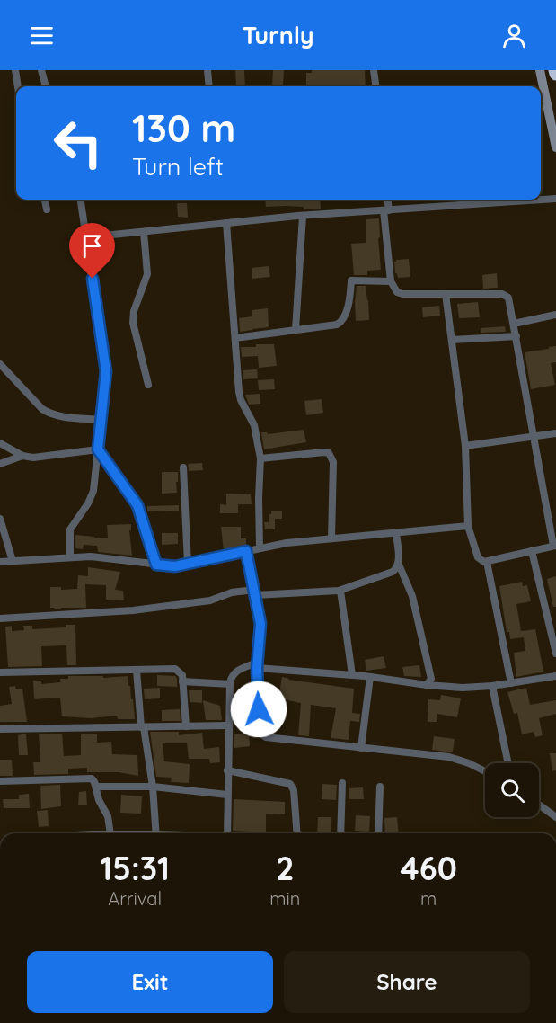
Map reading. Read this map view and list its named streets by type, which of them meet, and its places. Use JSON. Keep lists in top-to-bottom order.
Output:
{
  "page": {
    "header": "Turnly",
    "turn": ["130 m", "Turn left"],
    "eta": [
      "15:31",
      "Arrival",
      "2",
      "min",
      "460",
      "m"
    ],
    "buttons": ["Exit", "Share"]
  }
}
